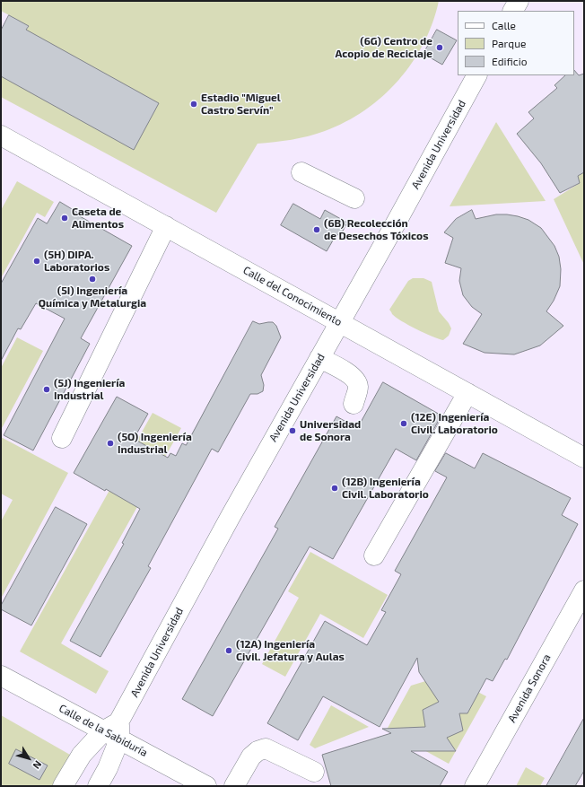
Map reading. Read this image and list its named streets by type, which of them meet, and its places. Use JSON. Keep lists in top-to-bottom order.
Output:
{
  "streets": {
    "lane": [
      "Avenida Universidad",
      "Calle del Conocimiento",
      "Avenida Sonora",
      "Calle de la Sabiduría"
    ]
  },
  "crossings": [
    ["Avenida Universidad", "Calle del Conocimiento"],
    ["Avenida Universidad", "Calle de la Sabiduría"]
  ],
  "places": [
    "(6G) Centro de Acopio de Reciclaje",
    "Estadio \"Miguel Castro Servín\"",
    "Caseta de Alimentos",
    "(6B) Recolección de Desechos Tóxicos",
    "(5H) DIPA. Laboratorios",
    "(5I) Ingeniería Química y Metalurgia",
    "(5J) Ingeniería Industrial",
    "(12E) Ingeniería Civil. Laboratorio",
    "Universidad de Sonora",
    "(5O) Ingeniería Industrial",
    "(12B) Ingeniería Civil. Laboratorio",
    "(12A) Ingeniería Civil. Jefatura y Aulas"
  ],
  "legend": ["Calle", "Parque", "Edificio"],
  "north": "bottom right"
}
